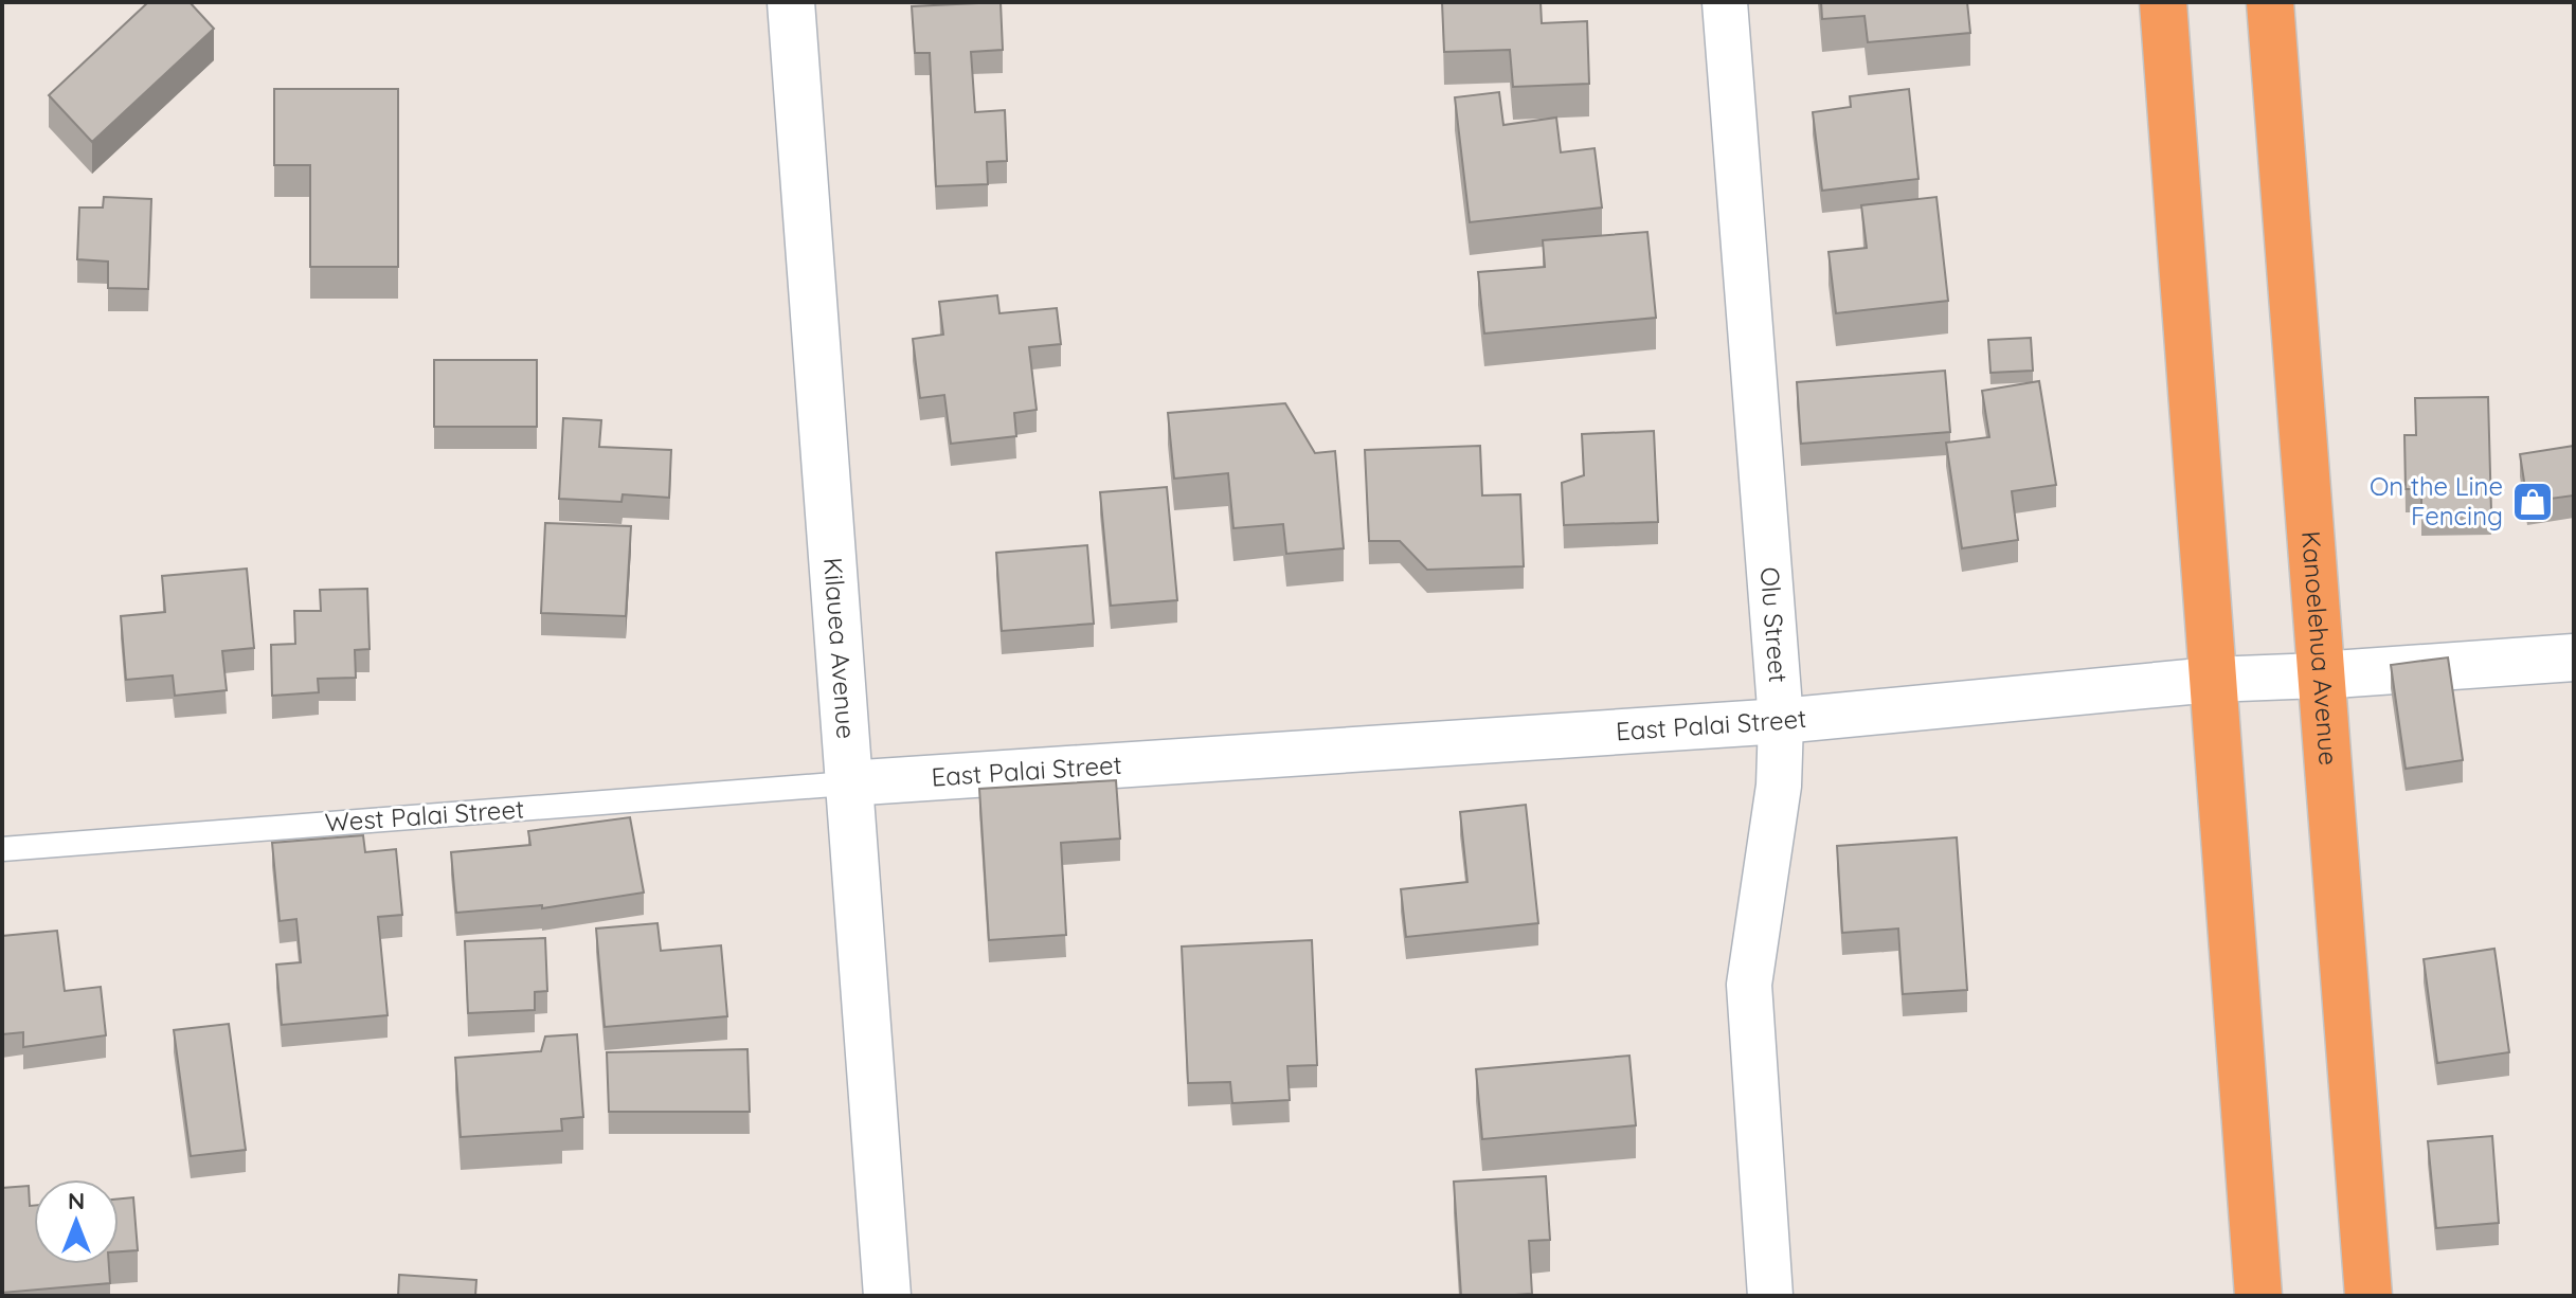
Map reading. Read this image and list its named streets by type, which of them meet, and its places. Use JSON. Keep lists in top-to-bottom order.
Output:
{
  "streets": {
    "highway": ["Kanoelehua Avenue"],
    "street": ["Olu Street", "Kilauea Avenue", "East Palai Street"],
    "lane": ["West Palai Street"]
  },
  "crossings": [
    ["Olu Street", "East Palai Street"],
    ["Kilauea Avenue", "East Palai Street"],
    ["Kilauea Avenue", "West Palai Street"],
    ["Kanoelehua Avenue", "East Palai Street"],
    ["East Palai Street", "West Palai Street"]
  ],
  "places": {
    "shop": ["On the Line Fencing"]
  },
  "north": "top"
}
